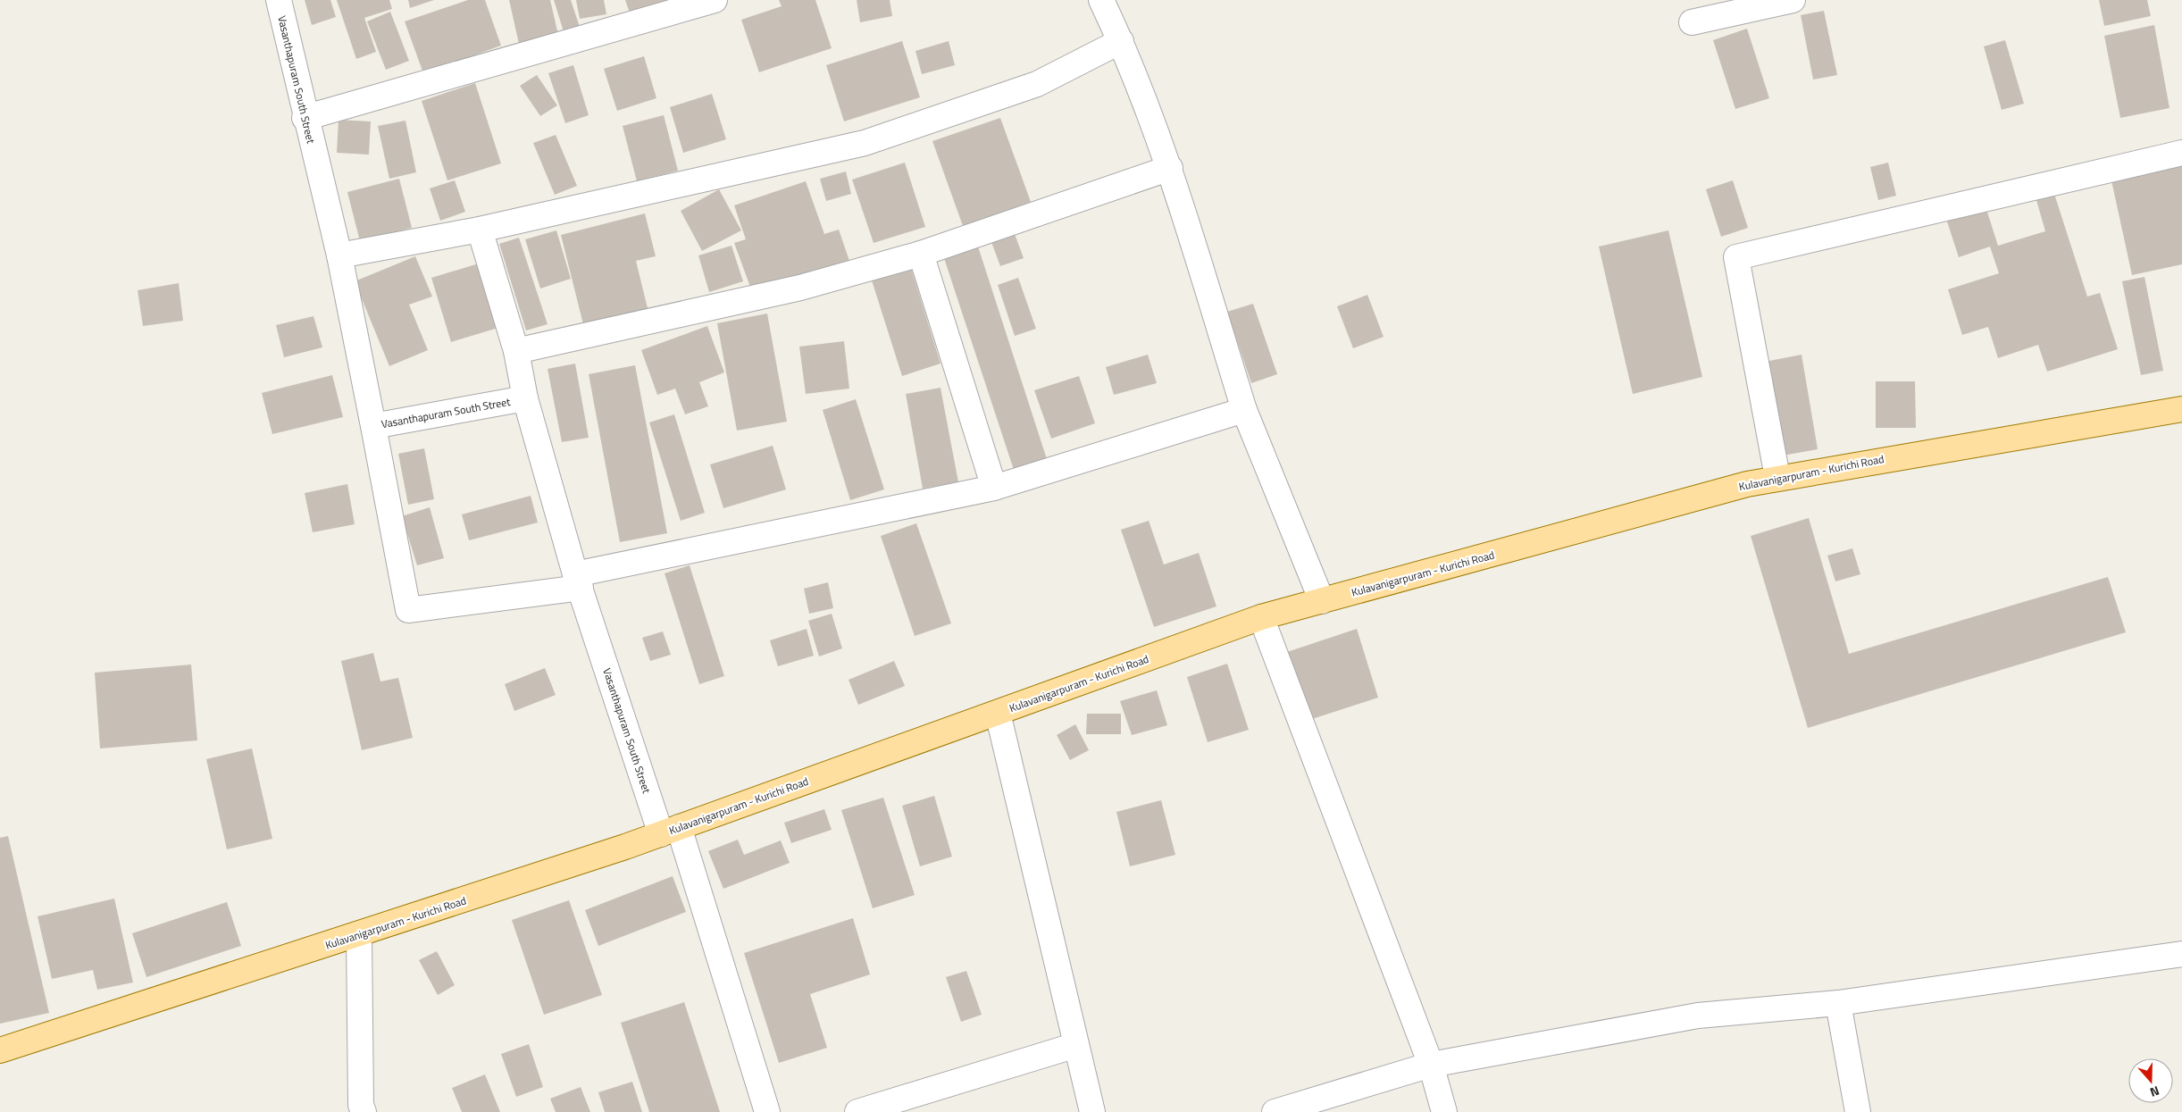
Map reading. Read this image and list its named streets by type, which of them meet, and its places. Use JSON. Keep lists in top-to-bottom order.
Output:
{
  "streets": {
    "main road": ["Kulavanigarpuram - Kurichi Road"],
    "street": ["Vasanthapuram South Street"]
  },
  "crossings": [
    ["Vasanthapuram South Street", "Kulavanigarpuram - Kurichi Road"]
  ],
  "north": "bottom"
}
